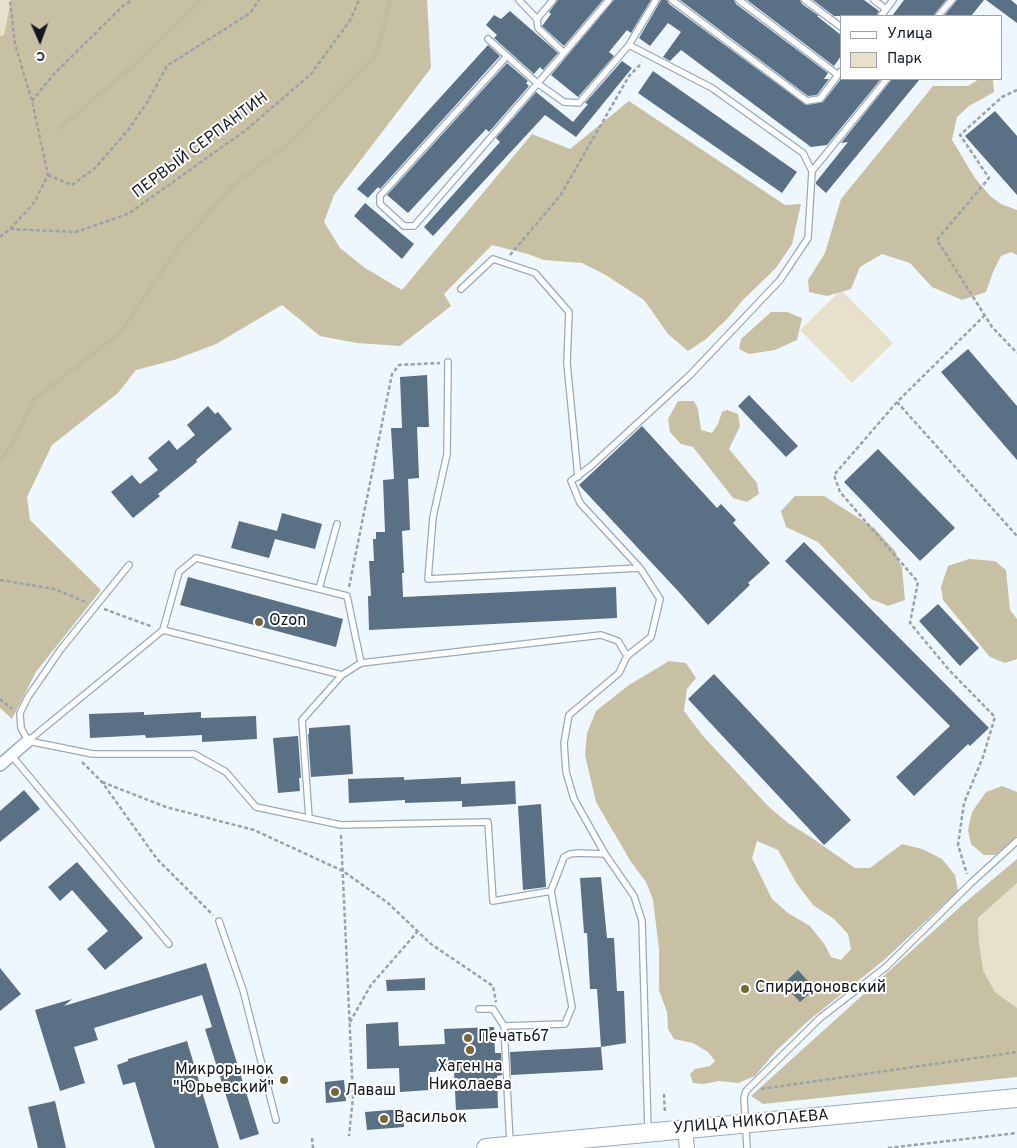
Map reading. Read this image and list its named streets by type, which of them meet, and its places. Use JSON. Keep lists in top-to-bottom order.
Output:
{
  "streets": {
    "main road": ["УЛИЦА НИКОЛАЕВА"],
    "path": ["ПЕРВЫЙ СЕРПАНТИН"]
  },
  "places": [
    "Ozon",
    "Спиридоновский",
    "Печать67",
    "Хаген на Николаева",
    "Микрорынок \"Юрьевский\"",
    "Лаваш",
    "Васильок"
  ],
  "legend": ["Улица", "Парк"],
  "north": "bottom"
}
